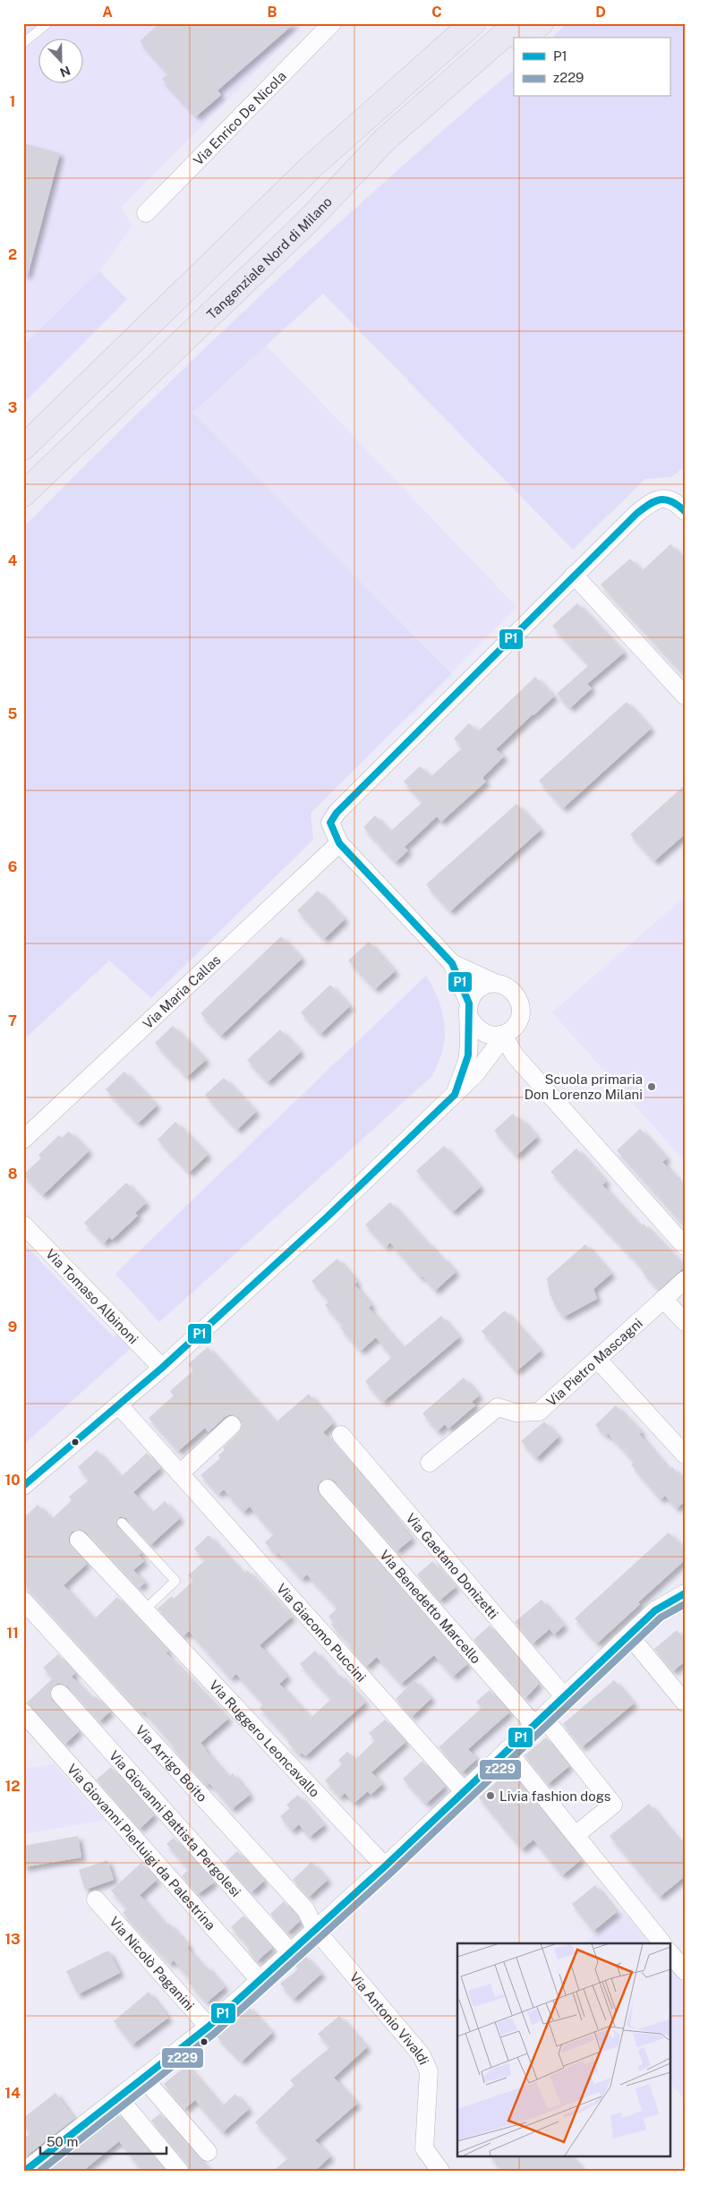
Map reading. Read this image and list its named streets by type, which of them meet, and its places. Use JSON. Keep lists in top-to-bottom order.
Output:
{
  "streets": {
    "highway": ["Tangenziale Nord di Milano"],
    "street": [
      "Via Enrico De Nicola",
      "Via Maria Callas",
      "Via Tomaso Albinoni",
      "Via Pietro Mascagni",
      "Via Gaetano Donizetti",
      "Via Benedetto Marcello",
      "Via Giacomo Puccini",
      "Via Ruggero Leoncavallo",
      "Via Arrigo Boito",
      "Via Giovanni Battista Pergolesi",
      "Via Giovanni Pierluigi da Palestrina",
      "Via Nicolò Paganini",
      "Via Antonio Vivaldi"
    ]
  },
  "crossings": [
    ["Via Arrigo Boito", "Via Antonio Vivaldi"]
  ],
  "places": ["Scuola primaria Don Lorenzo Milani", "Livia fashion dogs"],
  "lines": ["transit line P1", "transit line z229"],
  "legend": ["P1", "z229"],
  "scale_bar": "50 m",
  "north": "bottom",
  "grid": {
    "columns": [
      "A",
      "B",
      "C",
      "D"
    ],
    "rows": [
      "1",
      "2",
      "3",
      "4",
      "5",
      "6",
      "7",
      "8",
      "9",
      "10",
      "11",
      "12",
      "13",
      "14"
    ]
  }
}
